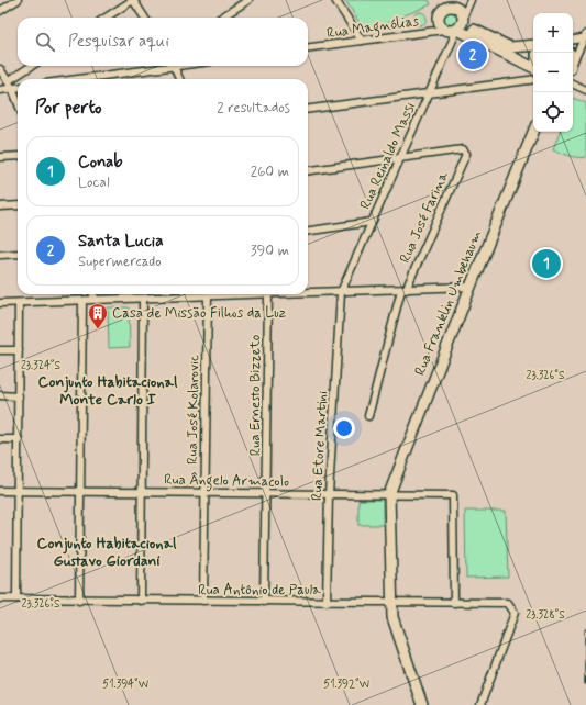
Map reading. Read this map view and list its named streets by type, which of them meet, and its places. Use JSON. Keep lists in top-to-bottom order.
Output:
{
  "streets": {
    "street": [
      "Rua Magnólias",
      "Rua Reinaldo Massi",
      "Rua José Farina",
      "Rua Franklin Umbehaum",
      "Rua Ernesto Bizzeto",
      "Rua José Kolarovic",
      "Rua Etore Martini",
      "Rua Ângelo Armacolo",
      "Rua Antônio de Paula"
    ]
  },
  "crossings": [
    ["Rua Magnólias", "Rua Reinaldo Massi"],
    ["Rua Reinaldo Massi", "Rua José Farina"],
    ["Rua Reinaldo Massi", "Rua Etore Martini"],
    ["Rua Franklin Umbehaum", "Rua Ângelo Armacolo"],
    ["Rua Ernesto Bizzeto", "Rua Ângelo Armacolo"],
    ["Rua Ernesto Bizzeto", "Rua Antônio de Paula"],
    ["Rua José Kolarovic", "Rua Ângelo Armacolo"],
    ["Rua José Kolarovic", "Rua Antônio de Paula"],
    ["Rua Etore Martini", "Rua Ângelo Armacolo"],
    ["Rua Etore Martini", "Rua Antônio de Paula"],
    ["Rua Ângelo Armacolo", "Rua Antônio de Paula"]
  ],
  "districts": ["Conjunto Habitacional Monte Carlo I", "Conjunto Habitacional Gustavo Giordani"],
  "places": {
    "building": ["Casa de Missão Filhos da Luz"]
  },
  "page": {
    "map_buttons": ["+", "−"],
    "search": "Pesquisar aqui",
    "pins": ["2", "1"],
    "heading": ["Por perto", "2 resultados"],
    "list": [
      {
        "mark": "1",
        "name": "Conab",
        "note": "Local",
        "value": "260 m"
      },
      {
        "mark": "2",
        "name": "Santa Lucia",
        "note": "Supermercado",
        "value": "390 m"
      }
    ]
  },
  "coordinates": [
    "23.324°S",
    "23.326°S",
    "23.328°S",
    "51.394°W",
    "51.392°W"
  ]
}
